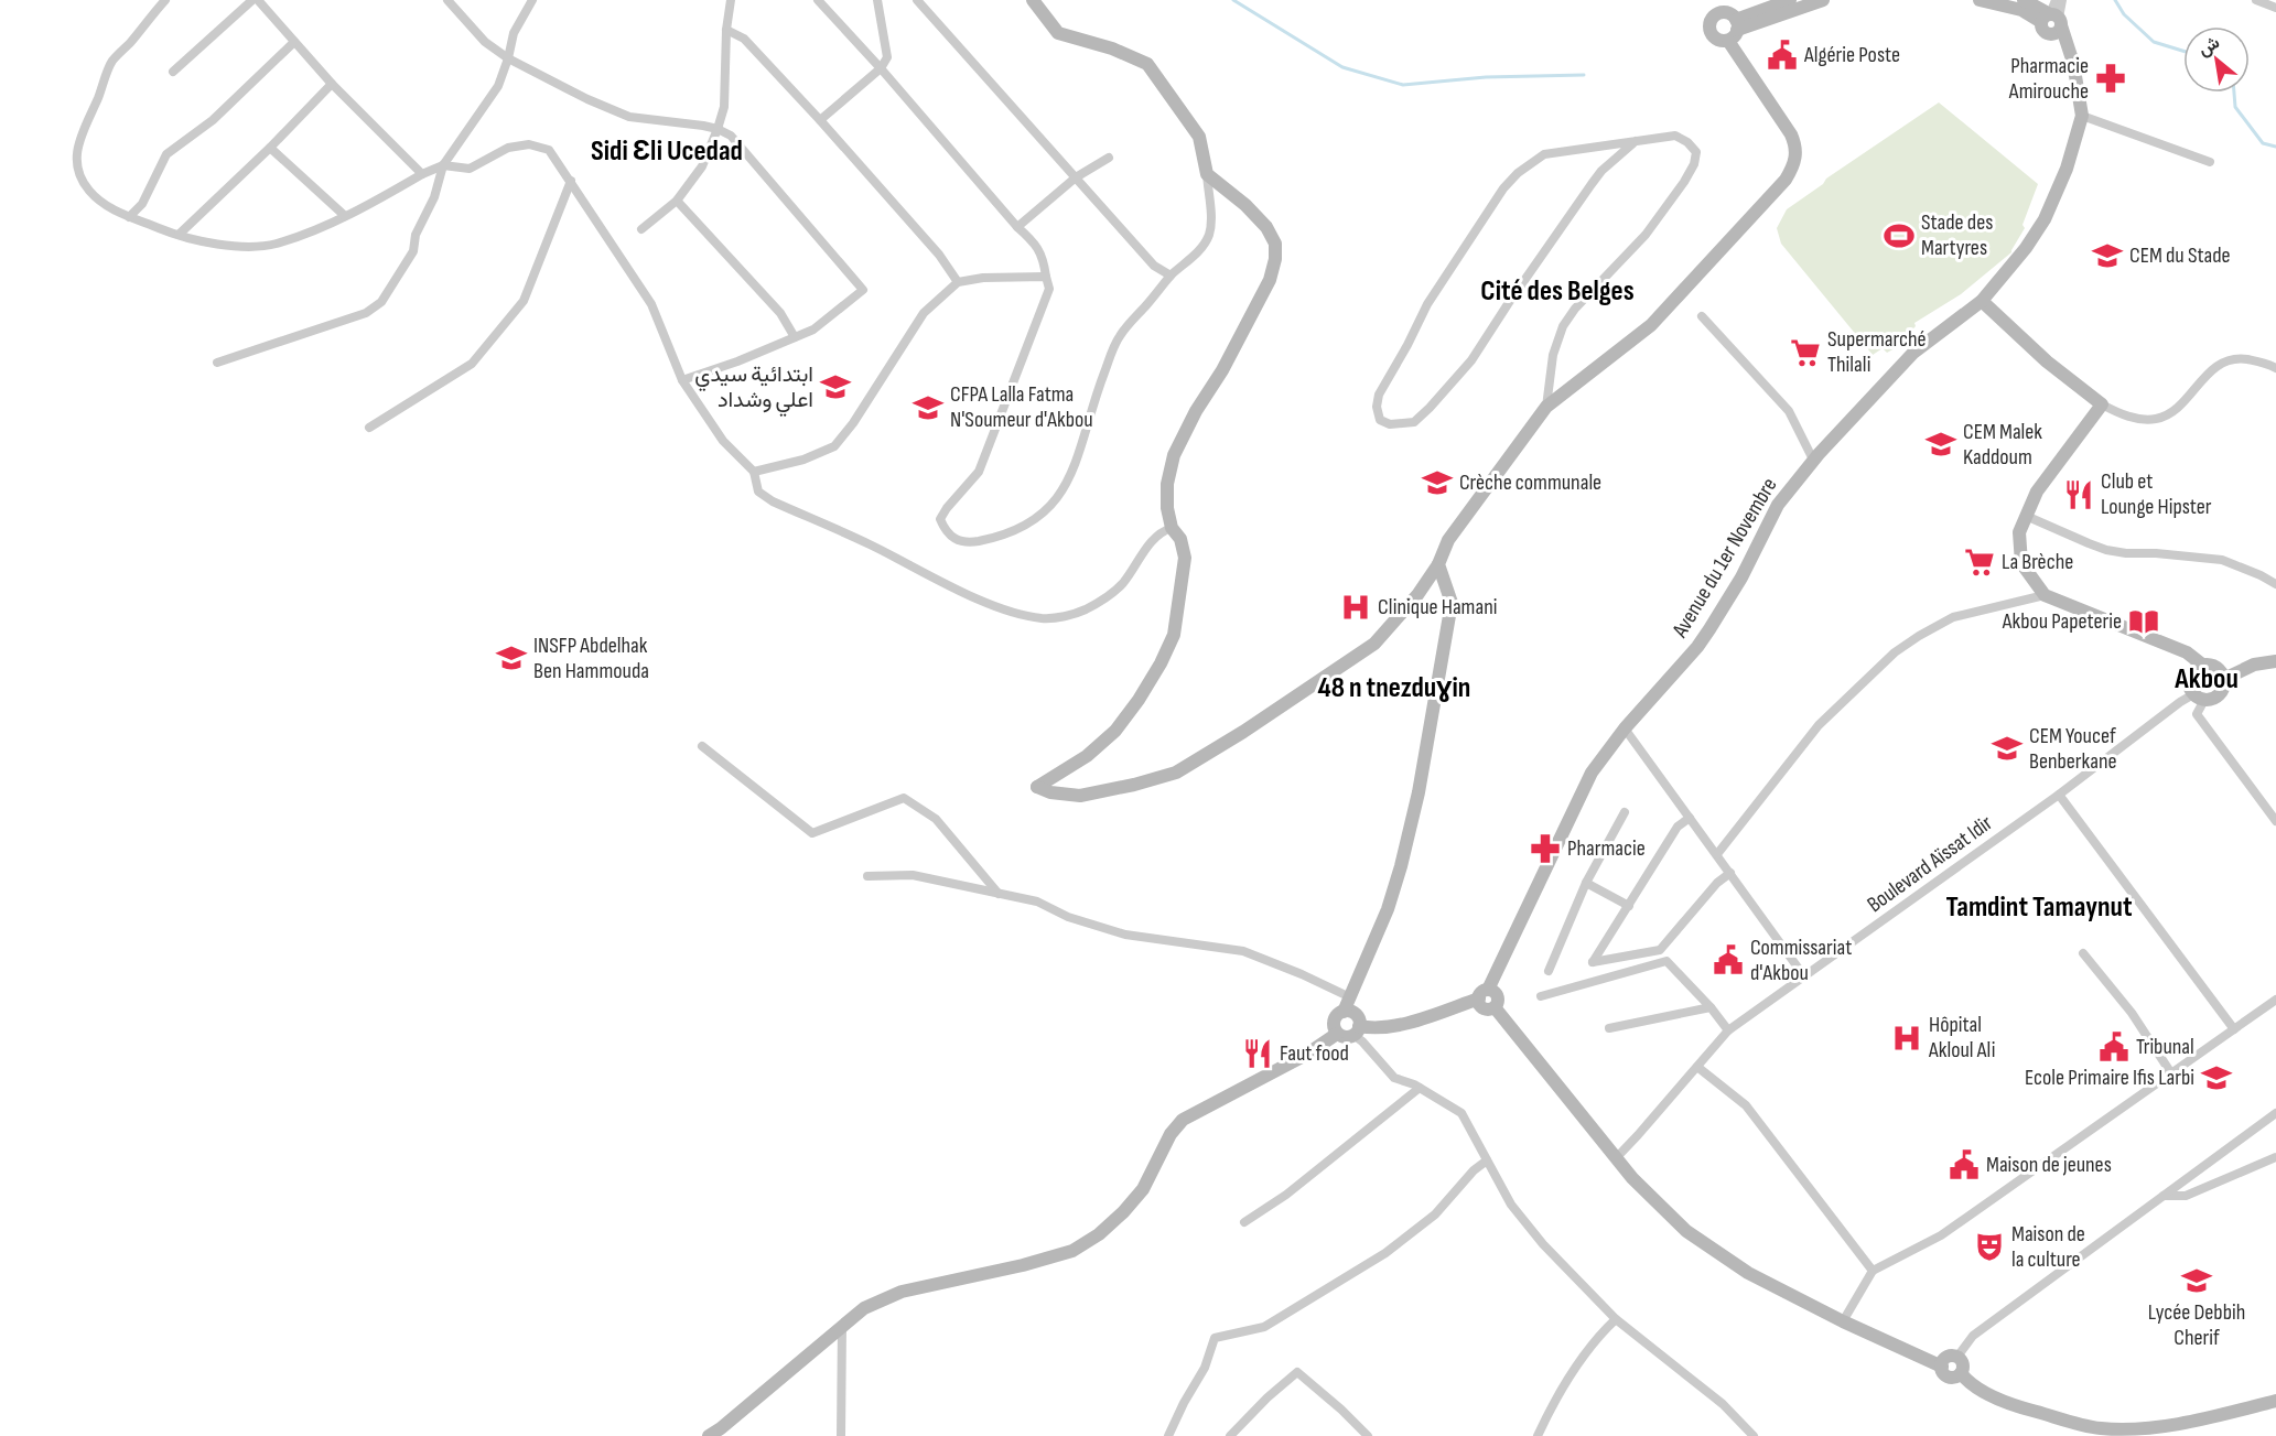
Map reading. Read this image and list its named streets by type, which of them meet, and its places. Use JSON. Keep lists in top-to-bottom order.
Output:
{
  "streets": {
    "street": ["Avenue du 1er Novembre", "Boulevard Aïssat Idir"]
  },
  "districts": [
    "Sidi Ɛli Ucedad",
    "Cité des Belges",
    "Akbou",
    "48 n tnezduɣin",
    "Tamdint Tamaynut"
  ],
  "places": {
    "public building": [
      "Algérie Poste",
      "Commissariat d'Akbou",
      "Tribunal",
      "Maison de jeunes"
    ],
    "pharmacy": ["Pharmacie Amirouche", "Pharmacie"],
    "sports": ["Stade des Martyres"],
    "school or university": [
      "CEM du Stade",
      "ابتدائية سيدي اعلي وشداد",
      "CFPA Lalla Fatma N'Soumeur d'Akbou",
      "CEM Malek Kaddoum",
      "Crèche communale",
      "INSFP Abdelhak Ben Hammouda",
      "CEM Youcef Benberkane",
      "Ecole Primaire Ifis Larbi",
      "Lycée Debbih Cherif"
    ],
    "supermarket": ["Supermarché Thilali", "La Brèche"],
    "restaurant": ["Club et Lounge Hipster", "Faut food"],
    "hospital": ["Clinique Hamani", "Hôpital Akloul Ali"],
    "library": ["Akbou Papeterie"],
    "theatre": ["Maison de la culture"]
  },
  "north": "top left"
}
